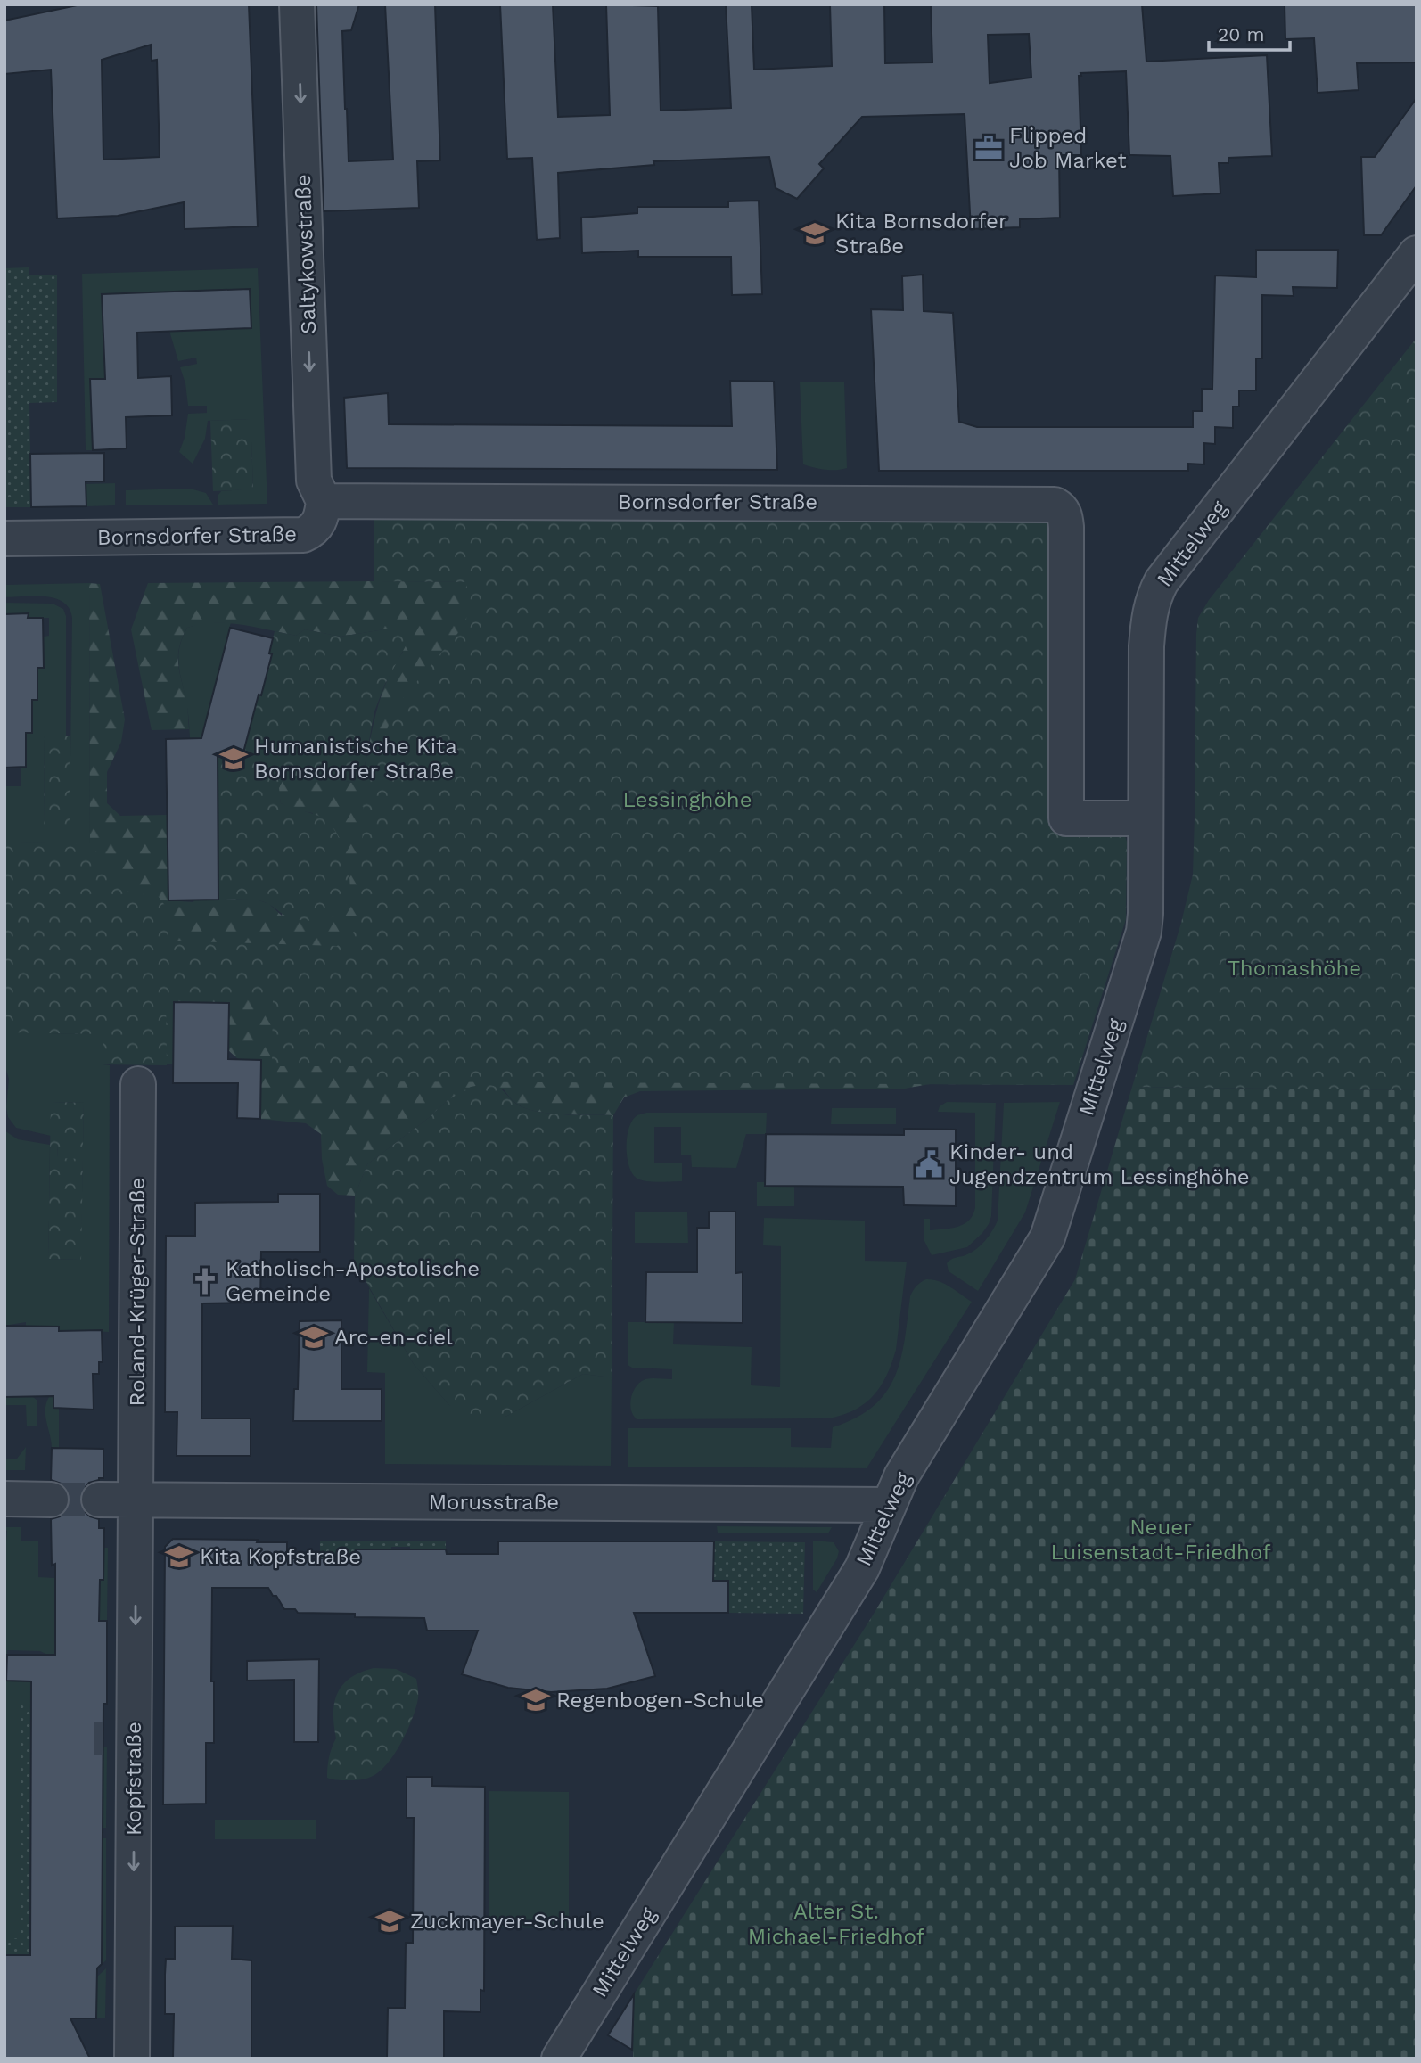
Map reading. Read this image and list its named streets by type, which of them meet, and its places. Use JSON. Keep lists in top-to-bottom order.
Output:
{
  "streets": {
    "street": [
      "Saltykowstraße",
      "Bornsdorfer Straße",
      "Mittelweg",
      "Roland-Krüger-Straße",
      "Morusstraße",
      "Kopfstraße"
    ]
  },
  "crossings": [
    ["Saltykowstraße", "Bornsdorfer Straße"],
    ["Bornsdorfer Straße", "Mittelweg"],
    ["Mittelweg", "Morusstraße"],
    ["Roland-Krüger-Straße", "Morusstraße"],
    ["Roland-Krüger-Straße", "Kopfstraße"],
    ["Morusstraße", "Kopfstraße"]
  ],
  "one_way": ["Saltykowstraße", "Kopfstraße"],
  "parks": [
    "Lessinghöhe",
    "Thomashöhe",
    "Neuer Luisenstadt-Friedhof",
    "Alter St. Michael-Friedhof"
  ],
  "places": {
    "office": ["Flipped Job Market"],
    "school or university": [
      "Kita Bornsdorfer Straße",
      "Humanistische Kita Bornsdorfer Straße",
      "Arc-en-ciel",
      "Kita Kopfstraße",
      "Regenbogen-Schule",
      "Zuckmayer-Schule"
    ],
    "public building": ["Kinder- und Jugendzentrum Lessinghöhe"],
    "church": ["Katholisch-Apostolische Gemeinde"]
  },
  "scale_bar": "20 m"
}
